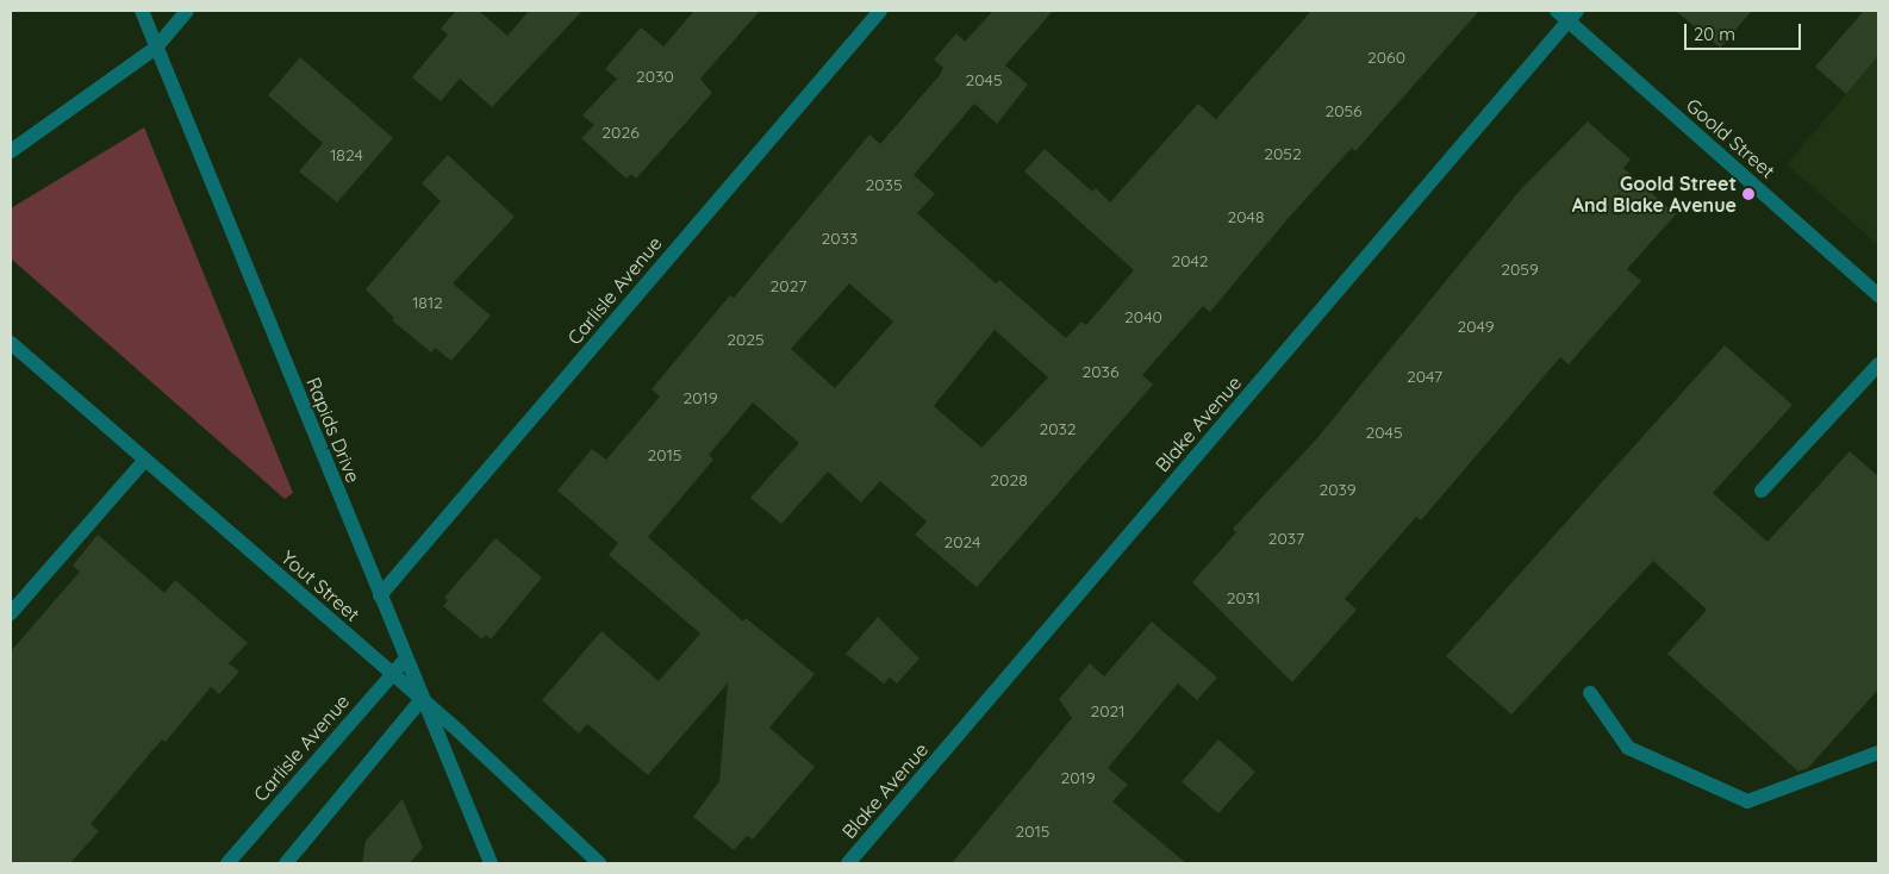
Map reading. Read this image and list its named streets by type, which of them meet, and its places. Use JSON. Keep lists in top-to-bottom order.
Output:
{
  "streets": {
    "street": [
      "Goold Street",
      "Carlisle Avenue",
      "Blake Avenue",
      "Rapids Drive",
      "Yout Street"
    ]
  },
  "crossings": [
    ["Goold Street", "Blake Avenue"],
    ["Carlisle Avenue", "Rapids Drive"],
    ["Carlisle Avenue", "Yout Street"],
    ["Rapids Drive", "Yout Street"]
  ],
  "places": ["Goold Street And Blake Avenue"],
  "house_numbers": [
    "2060",
    "2030",
    "2045",
    "2056",
    "2026",
    "2052",
    "1824",
    "2035",
    "2048",
    "2033",
    "2042",
    "2059",
    "2027",
    "1812",
    "2040",
    "2049",
    "2025",
    "2036",
    "2047",
    "2019",
    "2032",
    "2045",
    "2015",
    "2028",
    "2039",
    "2037",
    "2024",
    "2031",
    "2021",
    "2019",
    "2015"
  ],
  "scale_bar": "20 m"
}
